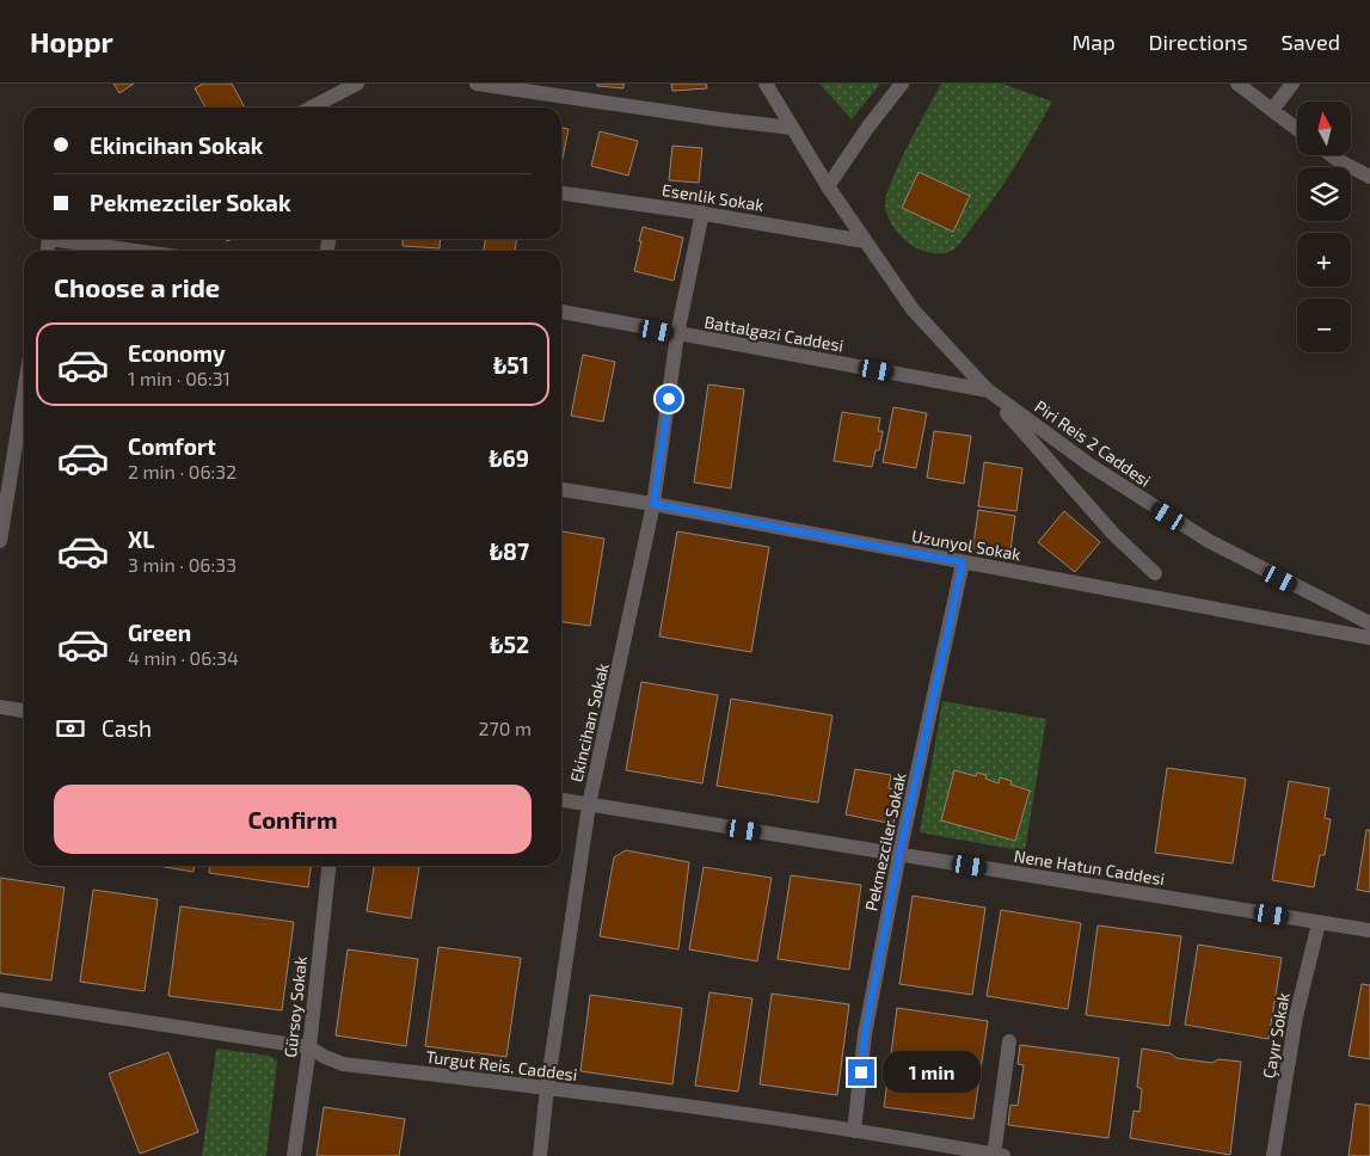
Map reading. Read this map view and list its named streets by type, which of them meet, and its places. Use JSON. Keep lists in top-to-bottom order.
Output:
{
  "streets": {
    "street": [
      "Esenlik Sokak",
      "Battalgazi Caddesi",
      "Piri Reis 2 Caddesi",
      "Uzunyol Sokak",
      "Ekincihan Sokak",
      "Pekmezciler Sokak",
      "Nene Hatun Caddesi",
      "Gürsoy Sokak",
      "Çayır Sokak",
      "Turgut Reis. Caddesi"
    ]
  },
  "crossings": [
    ["Esenlik Sokak", "Piri Reis 2 Caddesi"],
    ["Esenlik Sokak", "Ekincihan Sokak"],
    ["Battalgazi Caddesi", "Piri Reis 2 Caddesi"],
    ["Battalgazi Caddesi", "Ekincihan Sokak"],
    ["Uzunyol Sokak", "Ekincihan Sokak"],
    ["Uzunyol Sokak", "Pekmezciler Sokak"],
    ["Ekincihan Sokak", "Nene Hatun Caddesi"],
    ["Ekincihan Sokak", "Turgut Reis. Caddesi"],
    ["Pekmezciler Sokak", "Nene Hatun Caddesi"],
    ["Pekmezciler Sokak", "Turgut Reis. Caddesi"],
    ["Nene Hatun Caddesi", "Çayır Sokak"],
    ["Gürsoy Sokak", "Turgut Reis. Caddesi"]
  ],
  "north": "top",
  "page": {
    "header": "Hoppr",
    "nav": ["Map", "Directions", "Saved"],
    "map_buttons": ["+", "−"],
    "banner": ["Ekincihan Sokak", "Pekmezciler Sokak"],
    "heading": "Choose a ride",
    "list": [
      {
        "name": "Economy",
        "note": "1 min · 06:31",
        "value": "₺51"
      },
      {
        "name": "Comfort",
        "note": "2 min · 06:32",
        "value": "₺69"
      },
      {
        "name": "XL",
        "note": "3 min · 06:33",
        "value": "₺87"
      },
      {
        "name": "Green",
        "note": "4 min · 06:34",
        "value": "₺52"
      }
    ],
    "pay": ["Cash", "270 m"],
    "buttons": "Confirm",
    "bubble": "1 min"
  }
}
